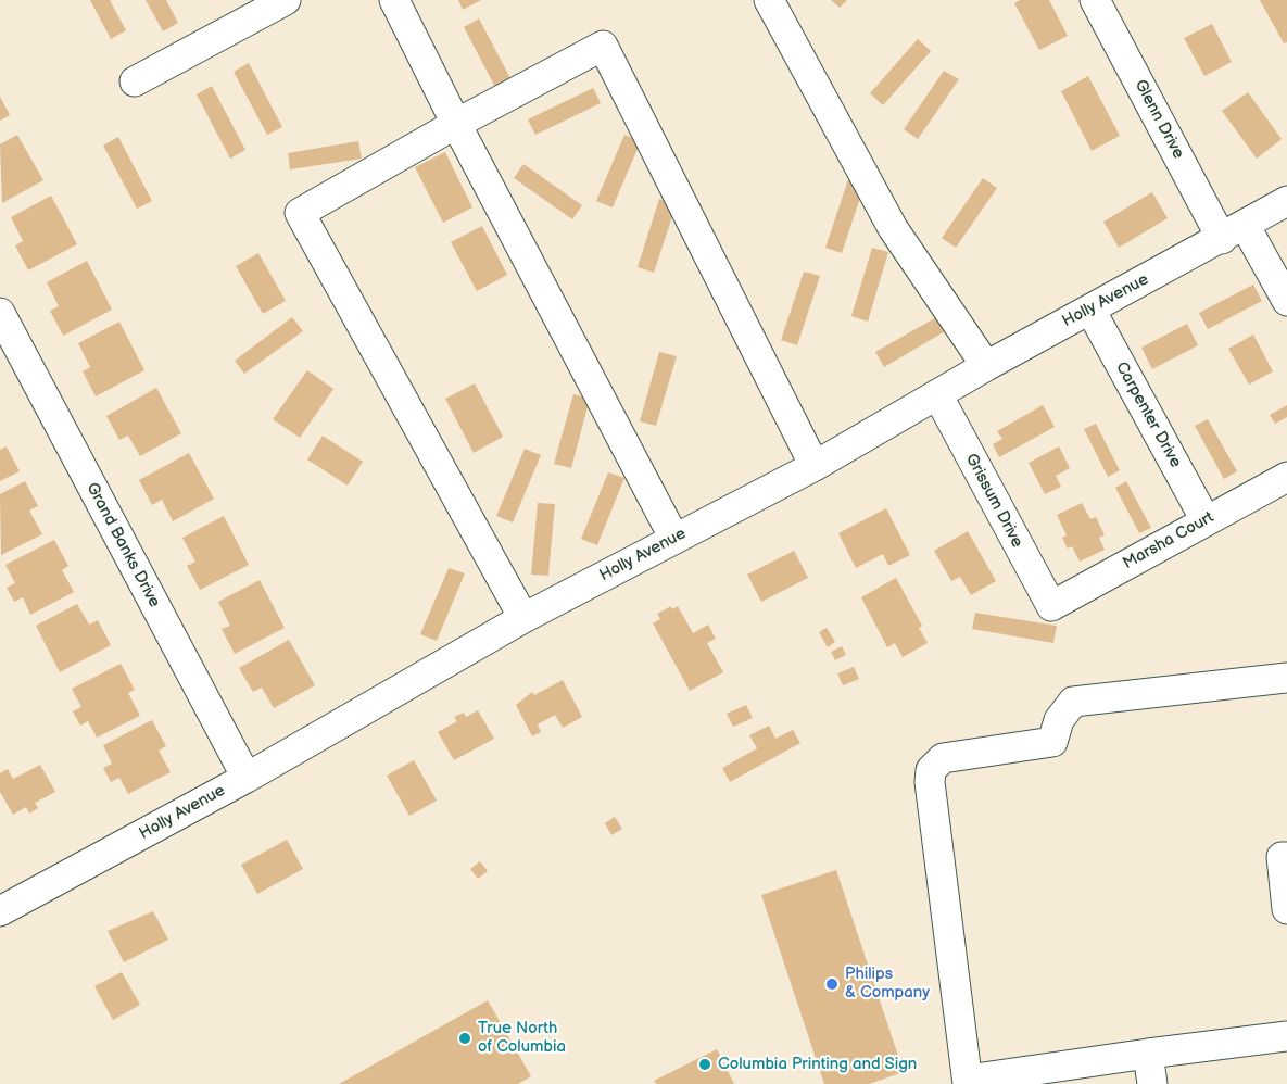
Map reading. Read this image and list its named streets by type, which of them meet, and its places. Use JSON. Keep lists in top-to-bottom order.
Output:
{
  "streets": {
    "street": [
      "Glenn Drive",
      "Holly Avenue",
      "Carpenter Drive",
      "Grissum Drive",
      "Marsha Court",
      "Grand Banks Drive"
    ]
  },
  "crossings": [
    ["Glenn Drive", "Holly Avenue"],
    ["Holly Avenue", "Carpenter Drive"],
    ["Holly Avenue", "Grissum Drive"],
    ["Holly Avenue", "Grand Banks Drive"],
    ["Carpenter Drive", "Marsha Court"],
    ["Grissum Drive", "Marsha Court"]
  ],
  "places": ["Philips & Company", "True North of Columbia", "Columbia Printing and Sign"]
}
